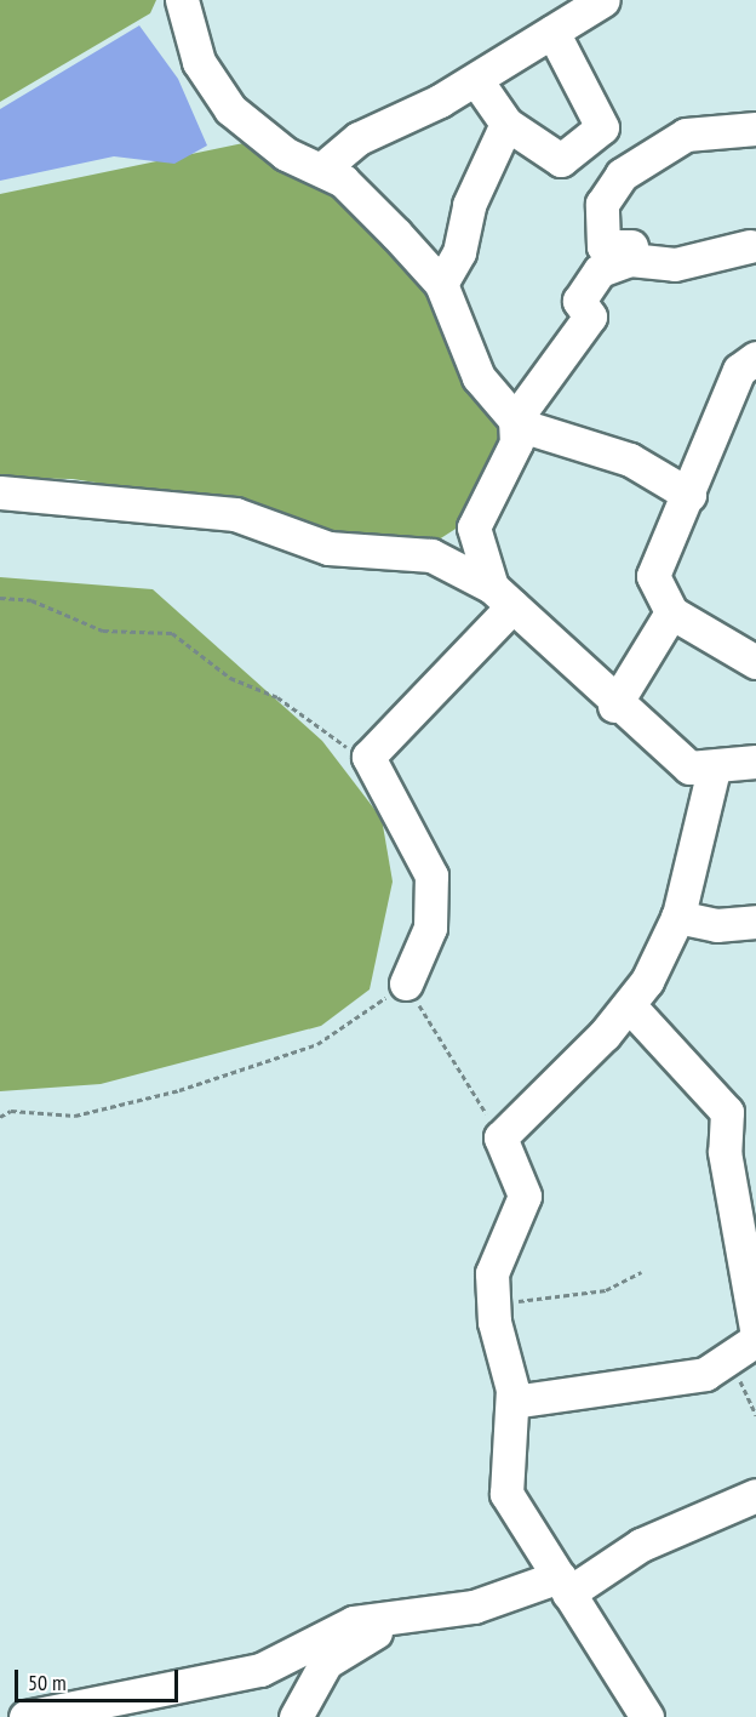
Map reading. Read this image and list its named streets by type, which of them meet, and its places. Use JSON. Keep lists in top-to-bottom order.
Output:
{
  "scale_bar": "50 m"
}
